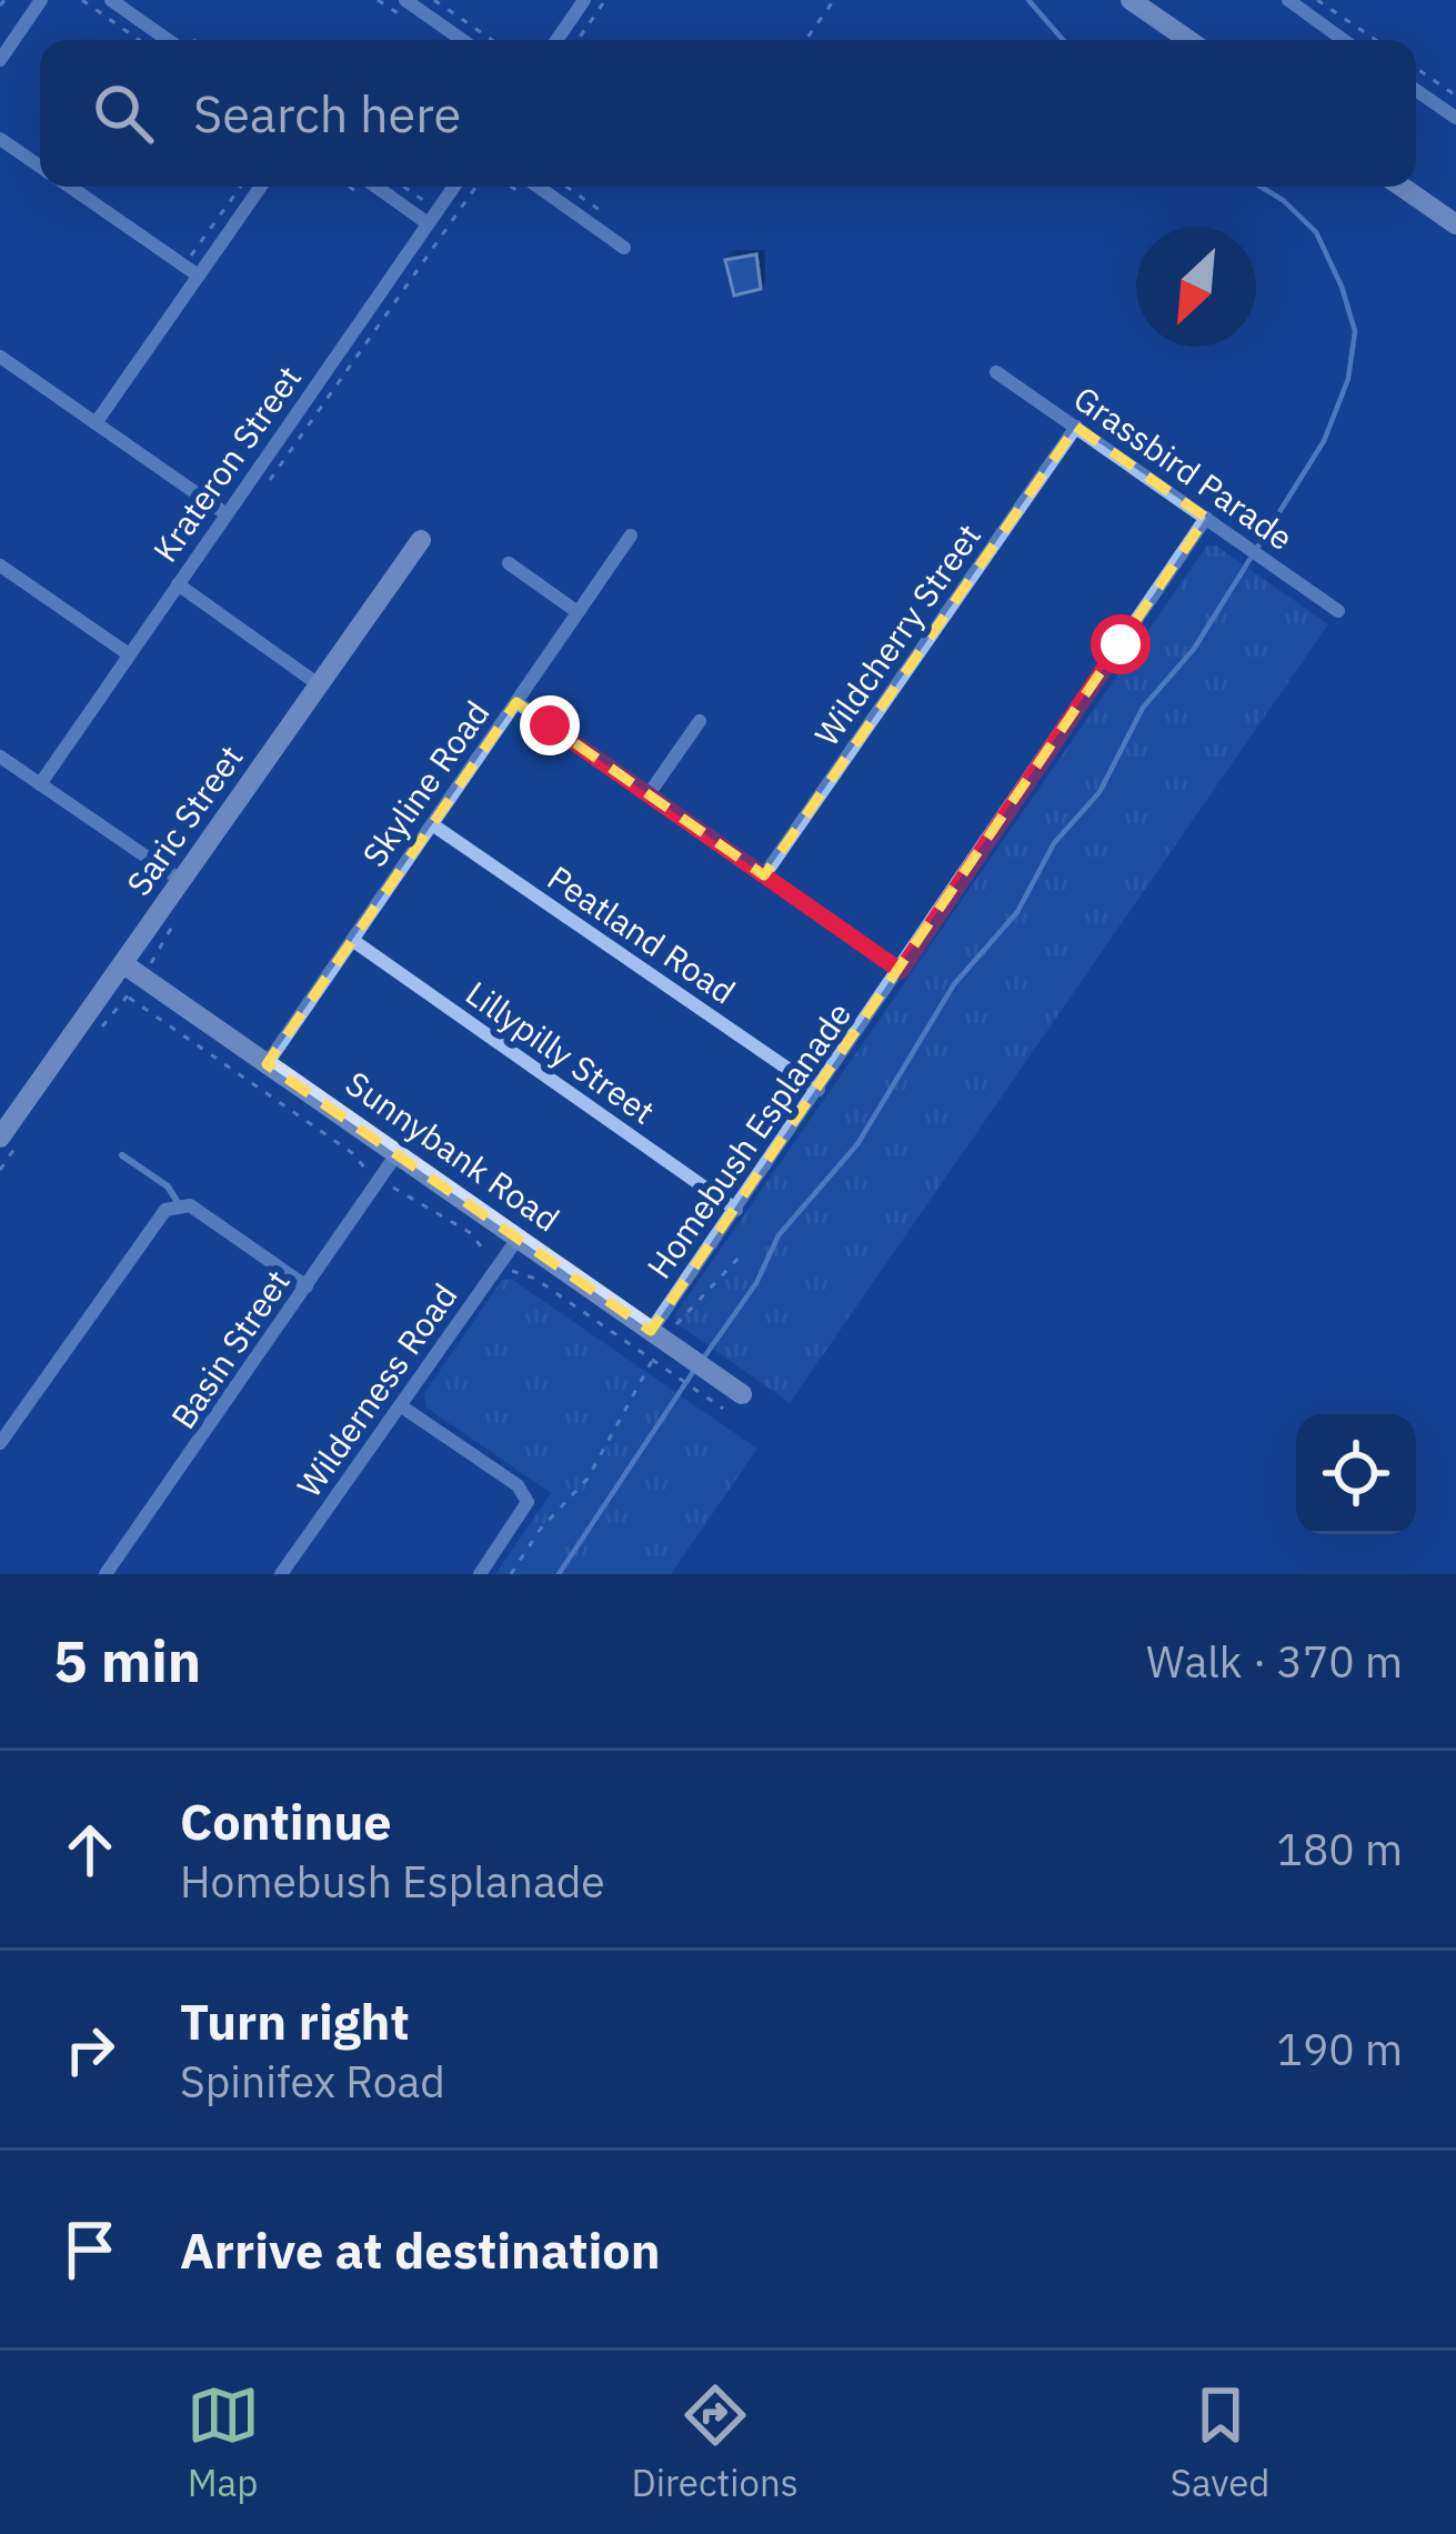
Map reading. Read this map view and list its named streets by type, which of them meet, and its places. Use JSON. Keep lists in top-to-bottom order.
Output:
{
  "streets": {
    "street": [
      "Krateron Street",
      "Grassbird Parade",
      "Wildcherry Street",
      "Skyline Road",
      "Saric Street",
      "Peatland Road",
      "Lillypilly Street",
      "Homebush Esplanade",
      "Sunnybank Road",
      "Basin Street",
      "Wilderness Road"
    ]
  },
  "crossings": [
    ["Grassbird Parade", "Wildcherry Street"],
    ["Grassbird Parade", "Homebush Esplanade"],
    ["Skyline Road", "Peatland Road"],
    ["Skyline Road", "Lillypilly Street"],
    ["Skyline Road", "Sunnybank Road"],
    ["Saric Street", "Sunnybank Road"],
    ["Peatland Road", "Homebush Esplanade"],
    ["Lillypilly Street", "Homebush Esplanade"],
    ["Homebush Esplanade", "Sunnybank Road"],
    ["Sunnybank Road", "Basin Street"],
    ["Sunnybank Road", "Wilderness Road"]
  ],
  "north": "bottom left",
  "page": {
    "search": "Search here",
    "heading": ["5 min", "Walk · 370 m"],
    "list": [
      ["Continue", "Homebush Esplanade", "180 m"],
      ["Turn right", "Spinifex Road", "190 m"],
      "Arrive at destination"
    ],
    "nav": ["Map", "Directions", "Saved"]
  }
}
